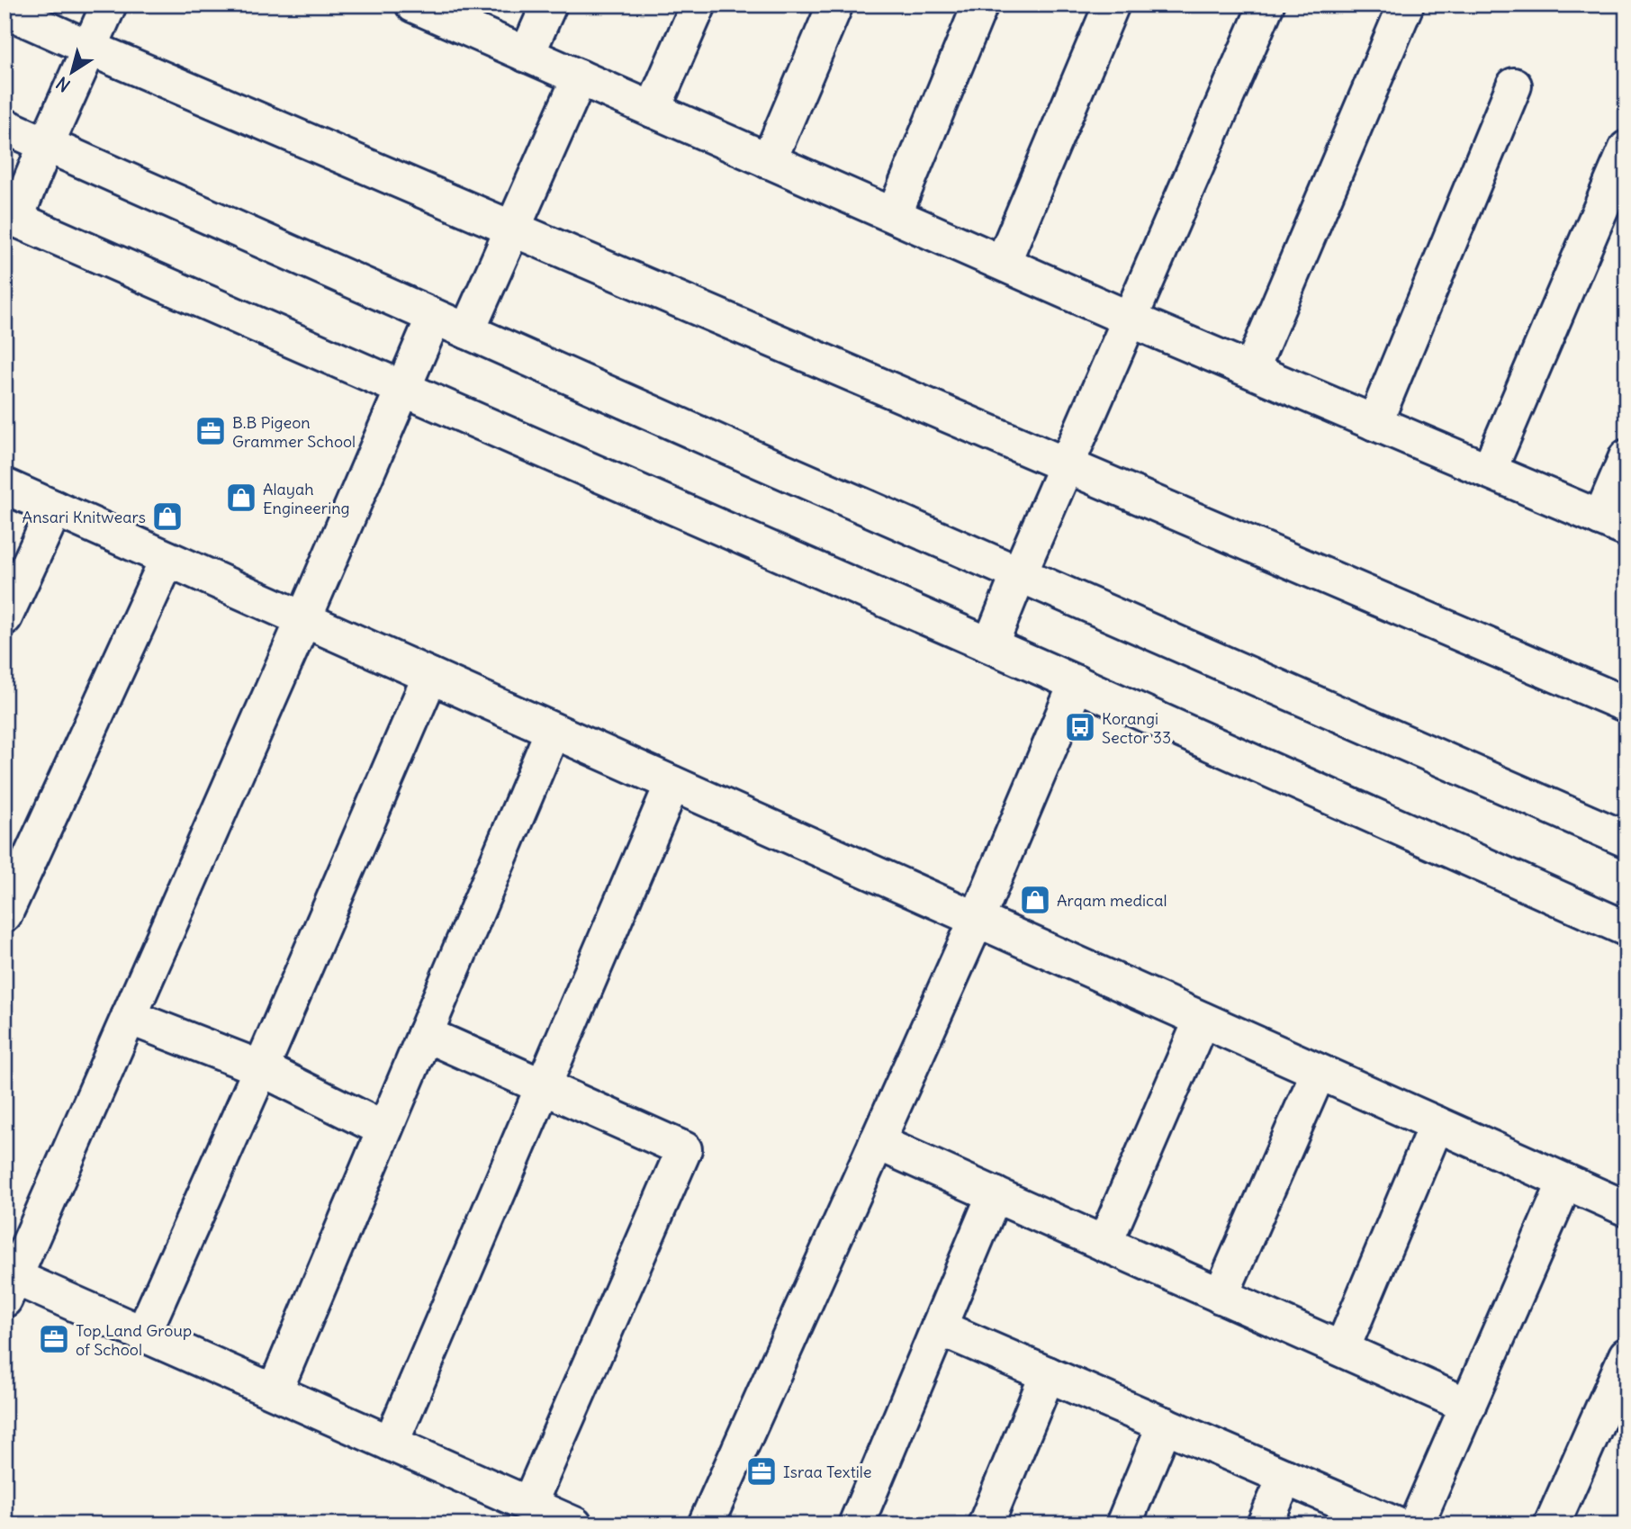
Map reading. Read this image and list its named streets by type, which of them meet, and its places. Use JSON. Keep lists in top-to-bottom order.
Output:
{
  "places": {
    "office": ["B.B Pigeon Grammer School", "Top Land Group of School", "Israa Textile"],
    "shop": ["Alayah Engineering", "Ansari Knitwears", "Arqam medical"],
    "bus stop": ["Korangi Sector 33"]
  },
  "north": "bottom left"
}
